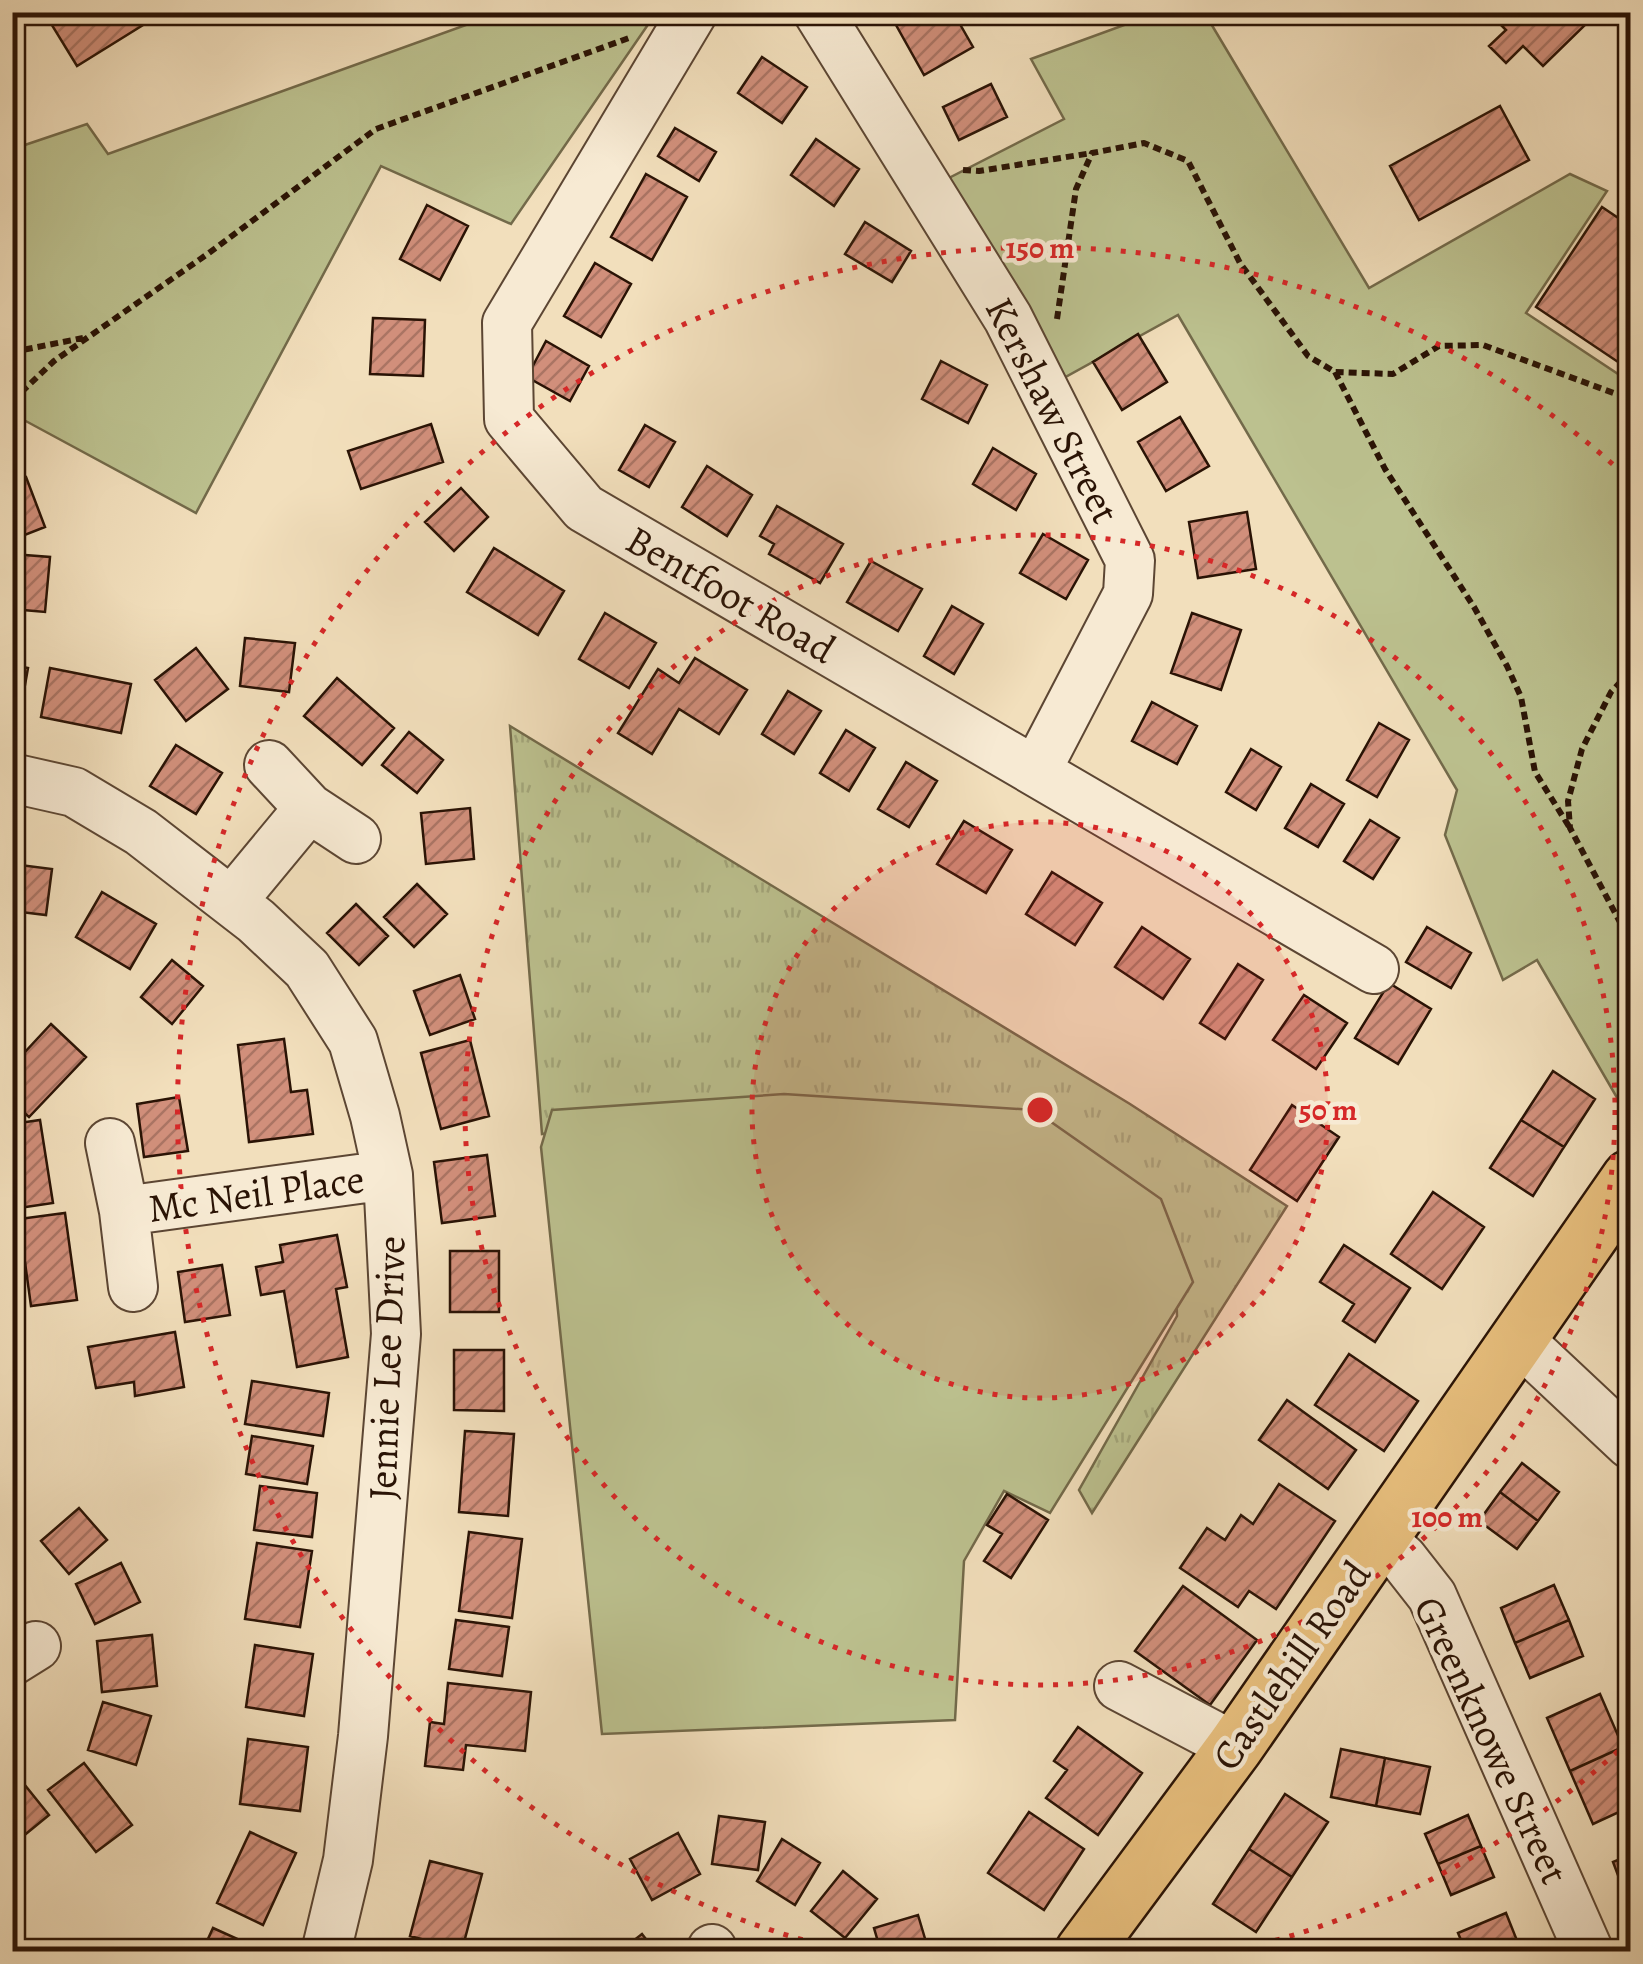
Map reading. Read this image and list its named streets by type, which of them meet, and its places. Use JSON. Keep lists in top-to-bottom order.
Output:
{
  "streets": {
    "main road": ["Castlehill Road"],
    "street": [
      "Kershaw Street",
      "Bentfoot Road",
      "Mc Neil Place",
      "Jennie Lee Drive",
      "Greenknowe Street"
    ]
  },
  "crossings": [
    ["Kershaw Street", "Bentfoot Road"],
    ["Mc Neil Place", "Jennie Lee Drive"],
    ["Castlehill Road", "Greenknowe Street"]
  ],
  "rings": ["150 m", "50 m", "100 m"]
}
